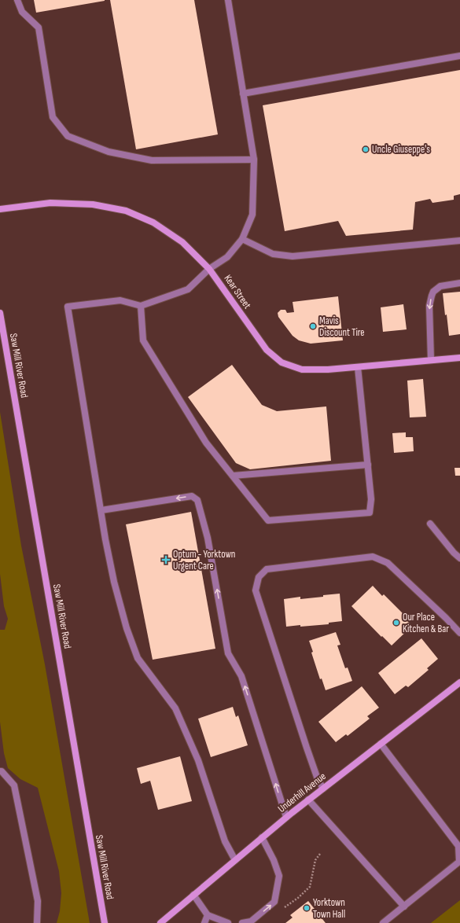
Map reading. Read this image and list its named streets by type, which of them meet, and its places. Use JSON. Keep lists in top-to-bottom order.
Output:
{
  "streets": {
    "street": ["Kear Street", "Saw Mill River Road", "Underhill Avenue"]
  },
  "places": {
    "other": [
      "Uncle Giuseppe's",
      "Mavis Discount Tire",
      "Our Place Kitchen & Bar",
      "Yorktown Town Hall"
    ],
    "health": ["Optum - Yorktown Urgent Care"]
  }
}
